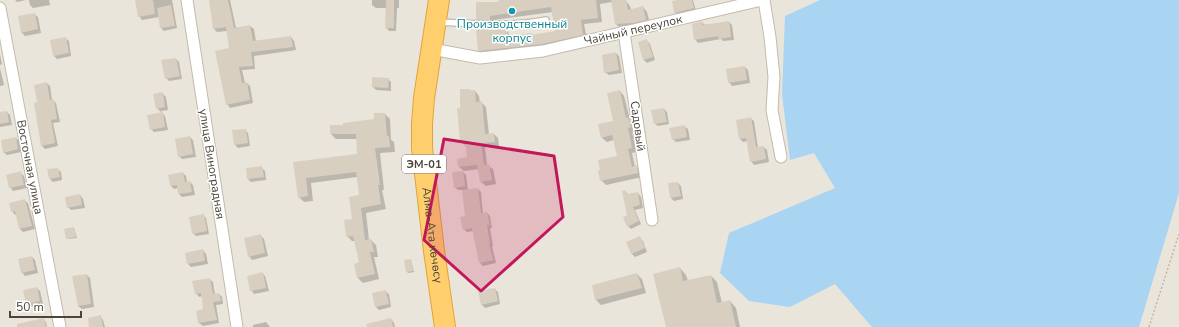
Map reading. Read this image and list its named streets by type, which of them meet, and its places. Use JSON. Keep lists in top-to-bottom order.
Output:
{
  "streets": {
    "highway": ["ЭМ-01", "Алма-Ата көчөсү"],
    "street": [
      "Чайный переулок",
      "Садовый",
      "улица Виноградная",
      "Восточная улица"
    ]
  },
  "crossings": [
    ["Чайный переулок", "Садовый"],
    ["Чайный переулок", "Алма-Ата көчөсү"]
  ],
  "places": ["Производственный корпус"],
  "scale_bar": "50 m"
}
